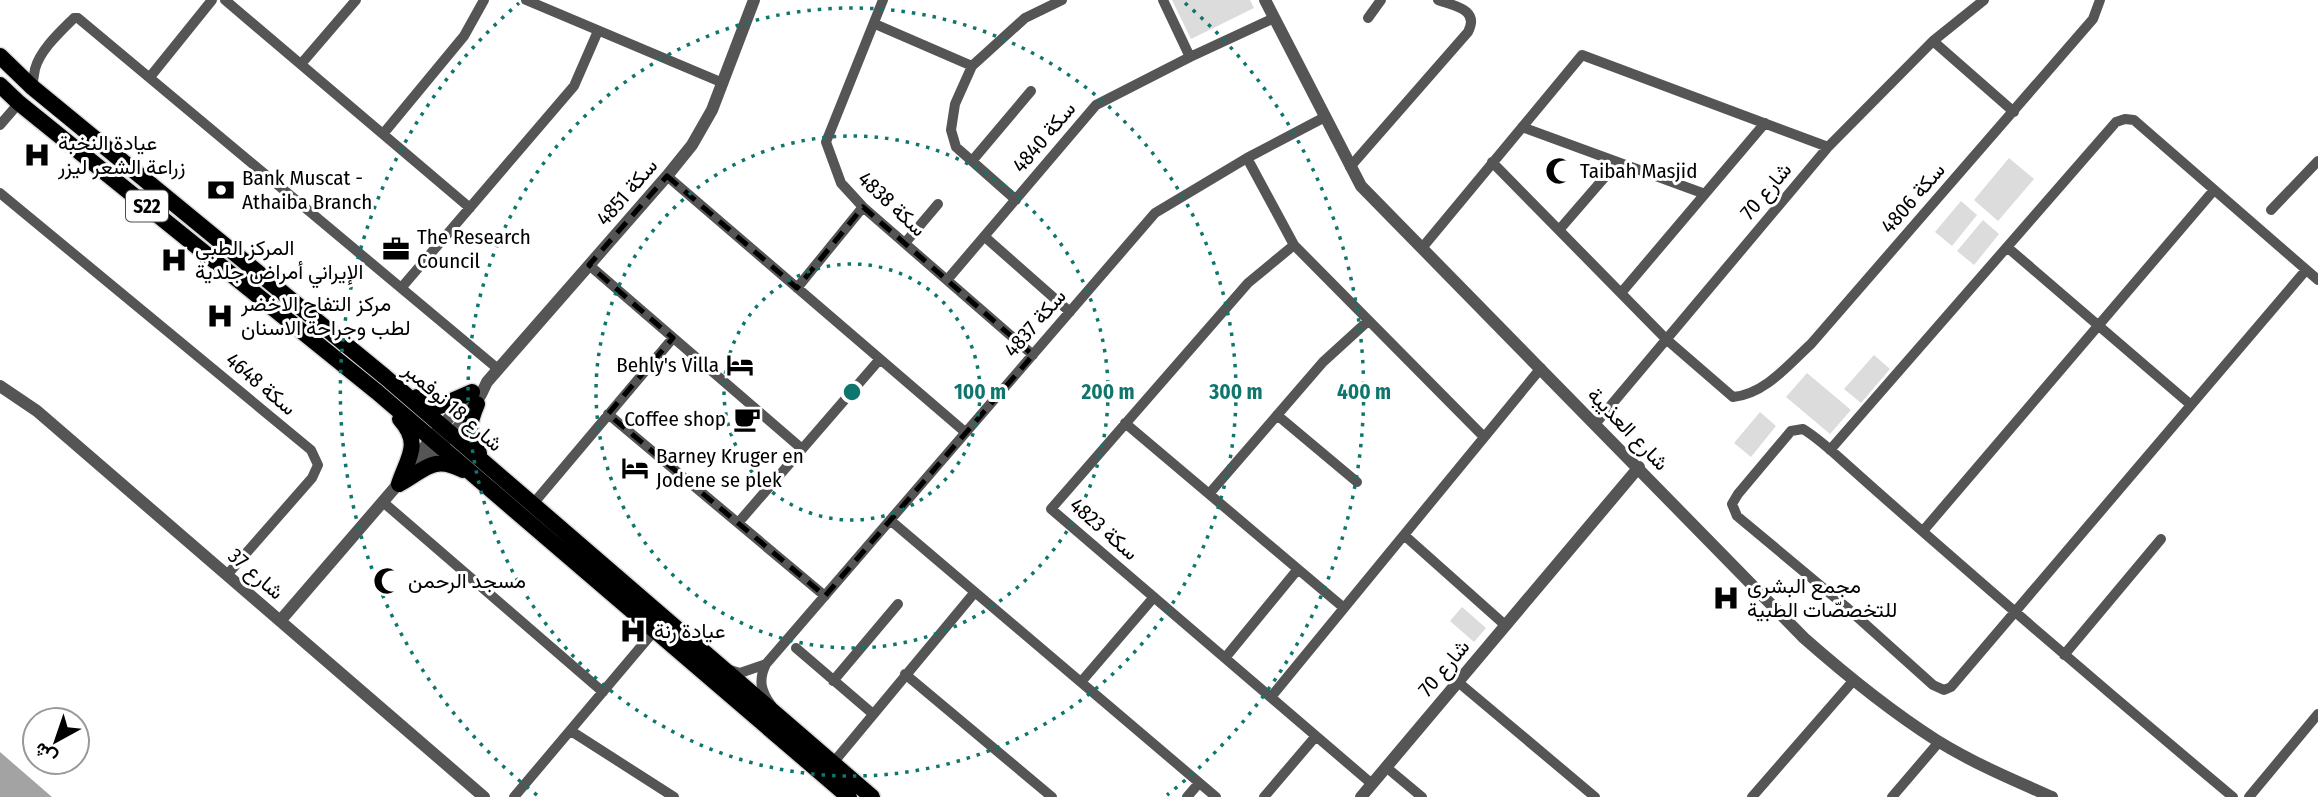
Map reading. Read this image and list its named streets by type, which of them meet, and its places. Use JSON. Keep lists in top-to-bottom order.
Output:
{
  "streets": {
    "main road": ["S22", "شارع 18 نوفمبر"],
    "street": [
      "سكة 4840",
      "شارع 70",
      "سكة 4851",
      "سكة 4806",
      "سكة 4838",
      "سكة 4837",
      "سكة 4648",
      "شارع العذيبة",
      "سكة 4823",
      "شارع 37"
    ]
  },
  "crossings": [
    ["سكة 4840", "سكة 4838"],
    ["سكة 4840", "شارع العذيبة"],
    ["شارع 70", "سكة 4806"],
    ["شارع 70", "شارع العذيبة"],
    ["شارع 70", "سكة 4823"],
    ["سكة 4851", "شارع 18 نوفمبر"],
    ["سكة 4851", "شارع 37"],
    ["سكة 4838", "سكة 4837"],
    ["سكة 4837", "شارع العذيبة"],
    ["سكة 4648", "شارع 37"]
  ],
  "places": {
    "hospital": [
      "عيادة النخبة زراعة الشعر ليزر",
      "المركز الطبي الإيراني أمراض جلدية",
      "مركز التفاح الاخضر لطب وجراحة الاسنان",
      "مجمع البشرى للتخصصّات الطبية",
      "عيادة رنة"
    ],
    "mosque": ["Taibah Masjid", "مسجد الرحمن"],
    "bank": ["Bank Muscat - Athaiba Branch"],
    "office": ["The Research Council"],
    "hotel": ["Behly's Villa", "Barney Kruger en Jodene se plek"],
    "cafe": ["Coffee shop"]
  },
  "north": "bottom left",
  "rings": [
    "100 m",
    "200 m",
    "300 m",
    "400 m"
  ]
}
